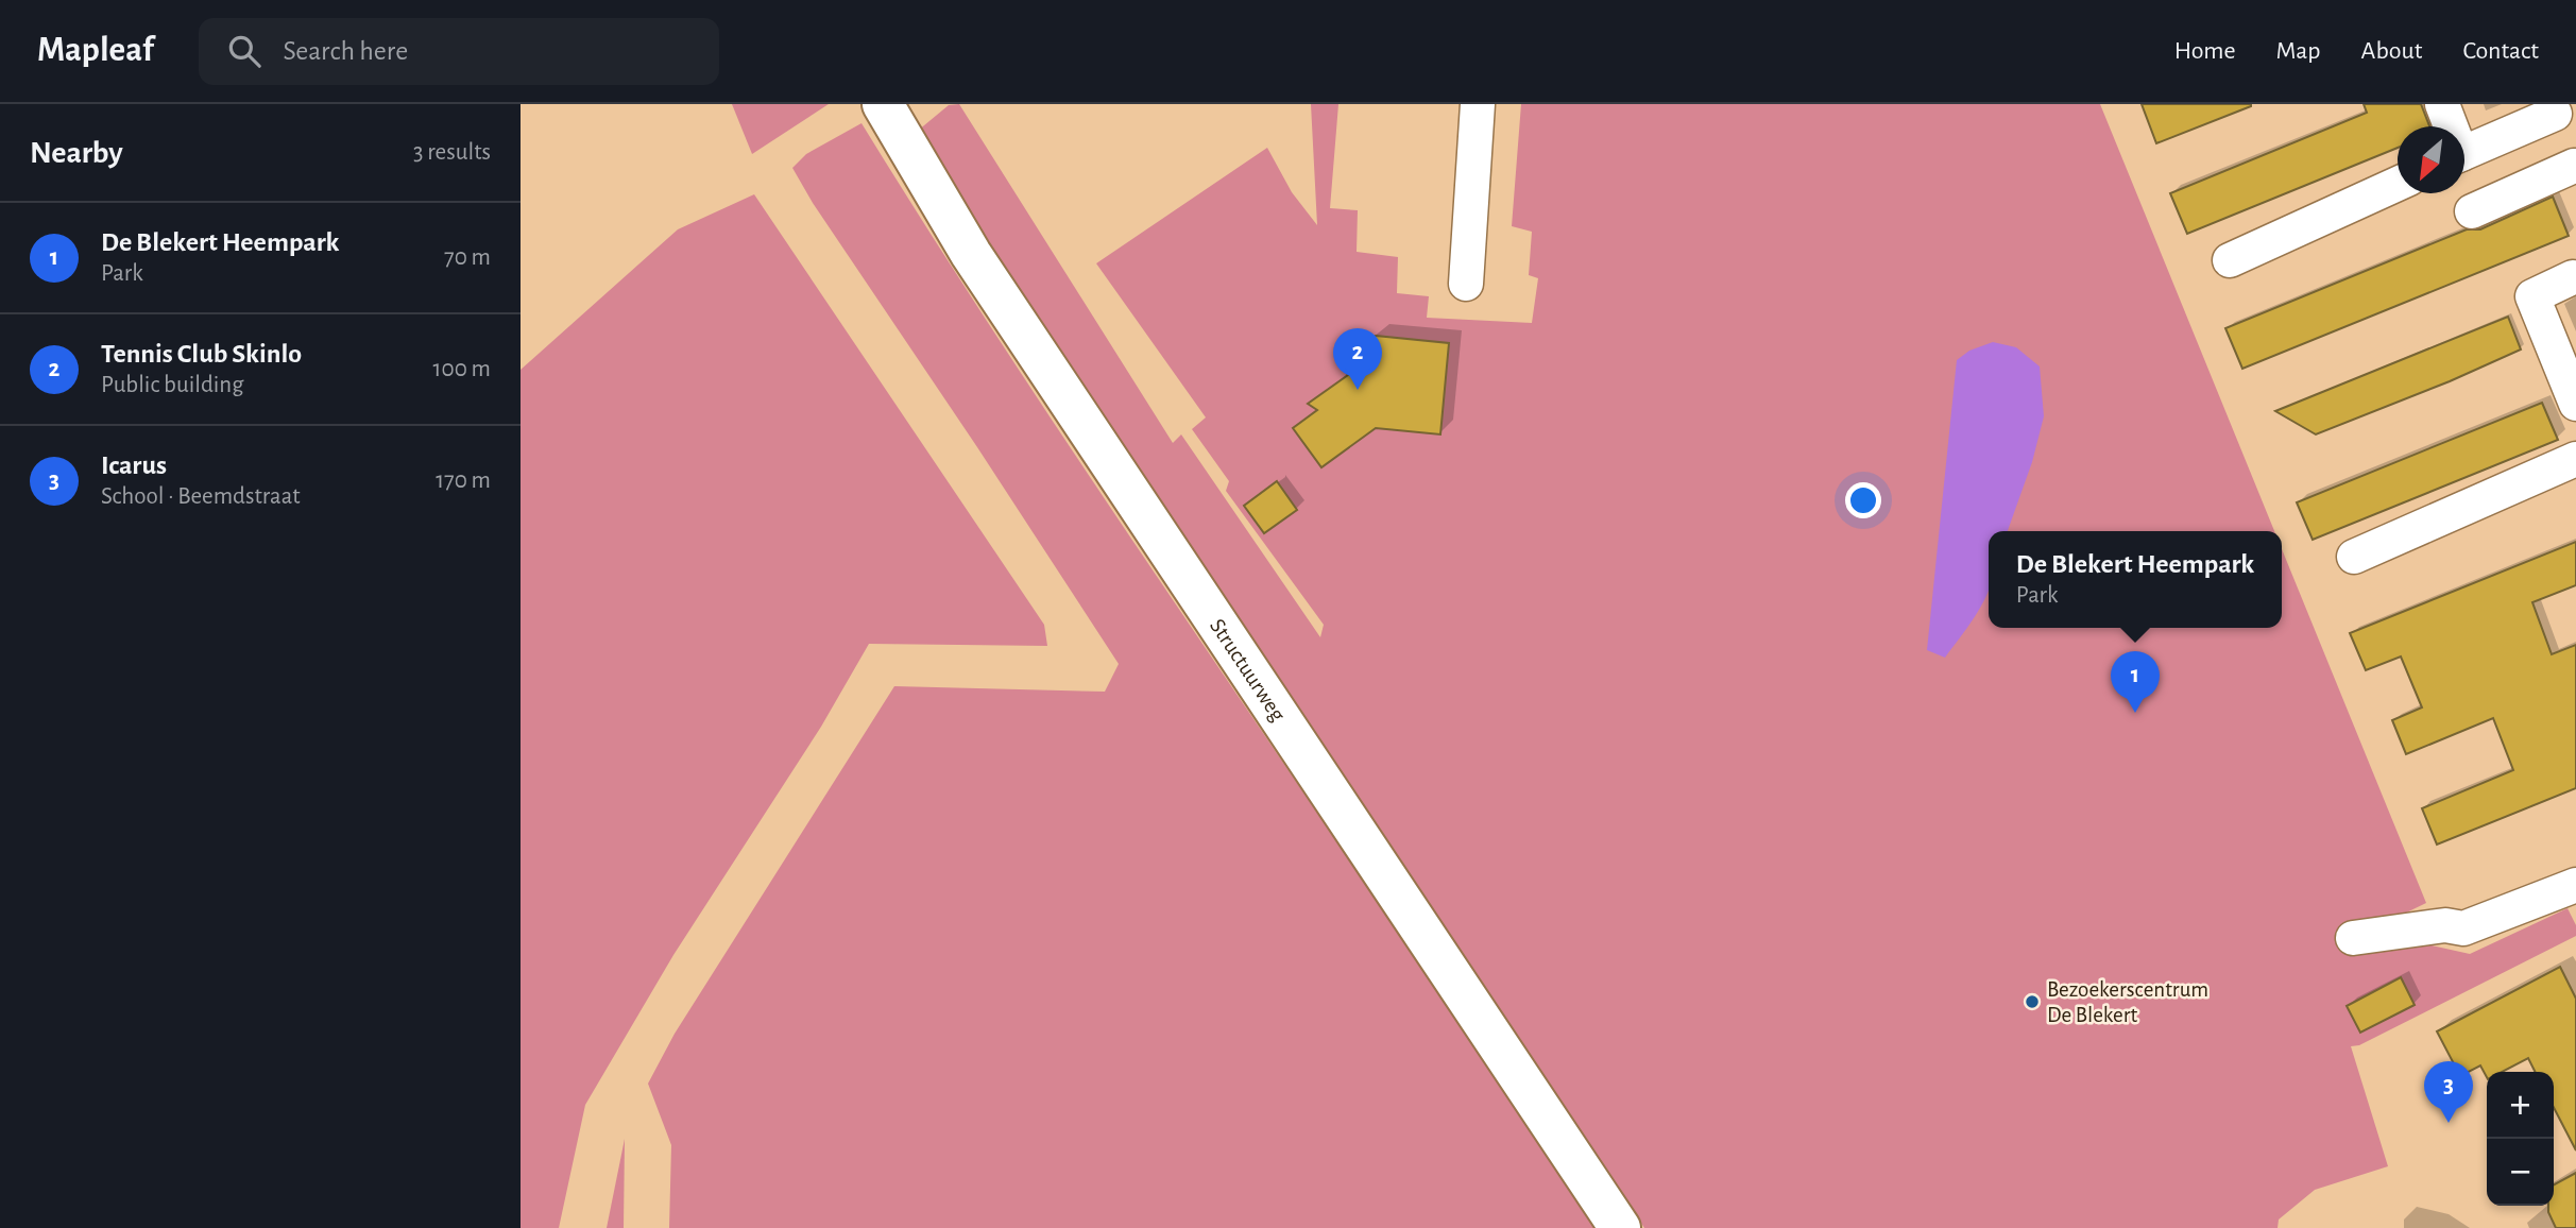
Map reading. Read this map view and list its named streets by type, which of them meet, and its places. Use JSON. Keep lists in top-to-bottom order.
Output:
{
  "streets": {
    "main road": ["Structuurweg"]
  },
  "places": ["Bezoekerscentrum De Blekert"],
  "north": "bottom left",
  "page": {
    "header": "Mapleaf",
    "search": "Search here",
    "nav": [
      "Home",
      "Map",
      "About",
      "Contact"
    ],
    "heading": ["Nearby", "3 results"],
    "list": [
      {
        "mark": "1",
        "name": "De Blekert Heempark",
        "note": "Park",
        "value": "70 m"
      },
      {
        "mark": "2",
        "name": "Tennis Club Skinlo",
        "note": "Public building",
        "value": "100 m"
      },
      {
        "mark": "3",
        "name": "Icarus",
        "note": "School · Beemdstraat",
        "value": "170 m"
      }
    ],
    "pins": ["2", "1", "3"],
    "popup": ["De Blekert Heempark", "Park"],
    "map_buttons": ["+", "−"]
  }
}
